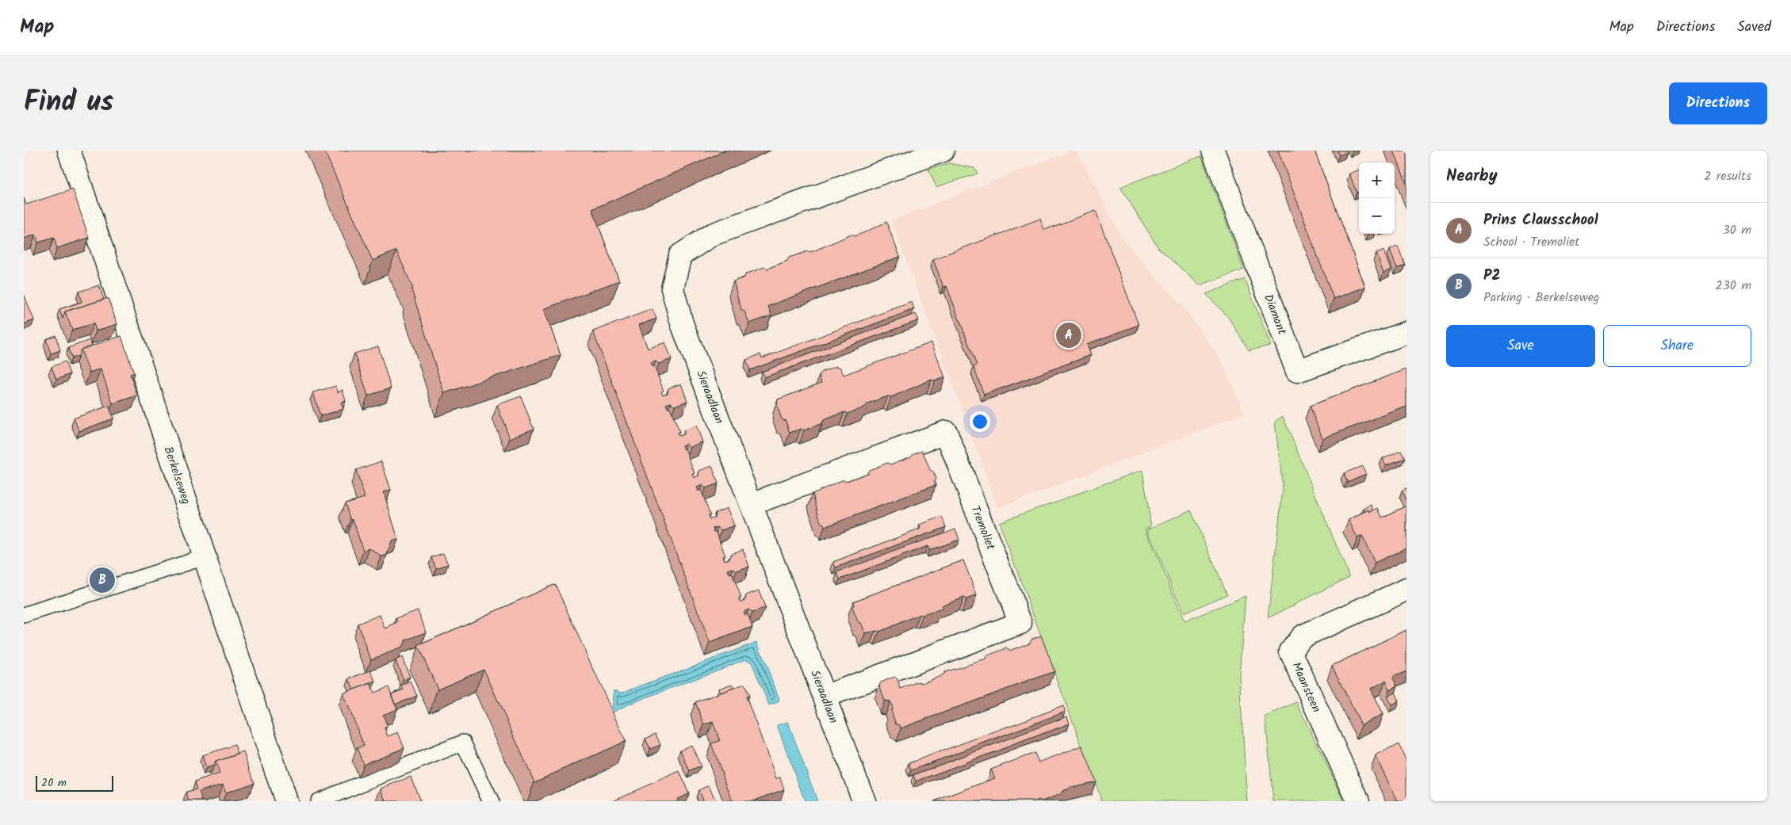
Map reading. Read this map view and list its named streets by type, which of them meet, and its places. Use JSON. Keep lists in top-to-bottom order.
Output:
{
  "streets": {
    "street": [
      "Diamant",
      "Sieraadlaan",
      "Berkelseweg",
      "Tremoliet",
      "Maansteen"
    ]
  },
  "crossings": [
    ["Sieraadlaan", "Tremoliet"]
  ],
  "scale_bar": "20 m",
  "page": {
    "header": "Map",
    "nav": ["Map", "Directions", "Saved"],
    "title": "Find us",
    "buttons": [
      "Directions",
      ["Save", "Share"]
    ],
    "heading": ["Nearby", "2 results"],
    "map_buttons": ["+", "−"],
    "list": [
      {
        "mark": "A",
        "name": "Prins Clausschool",
        "note": "School · Tremoliet",
        "value": "30 m"
      },
      {
        "mark": "B",
        "name": "P2",
        "note": "Parking · Berkelseweg",
        "value": "230 m"
      }
    ],
    "pins": ["A", "B"],
    "scale": "20 m"
  }
}
